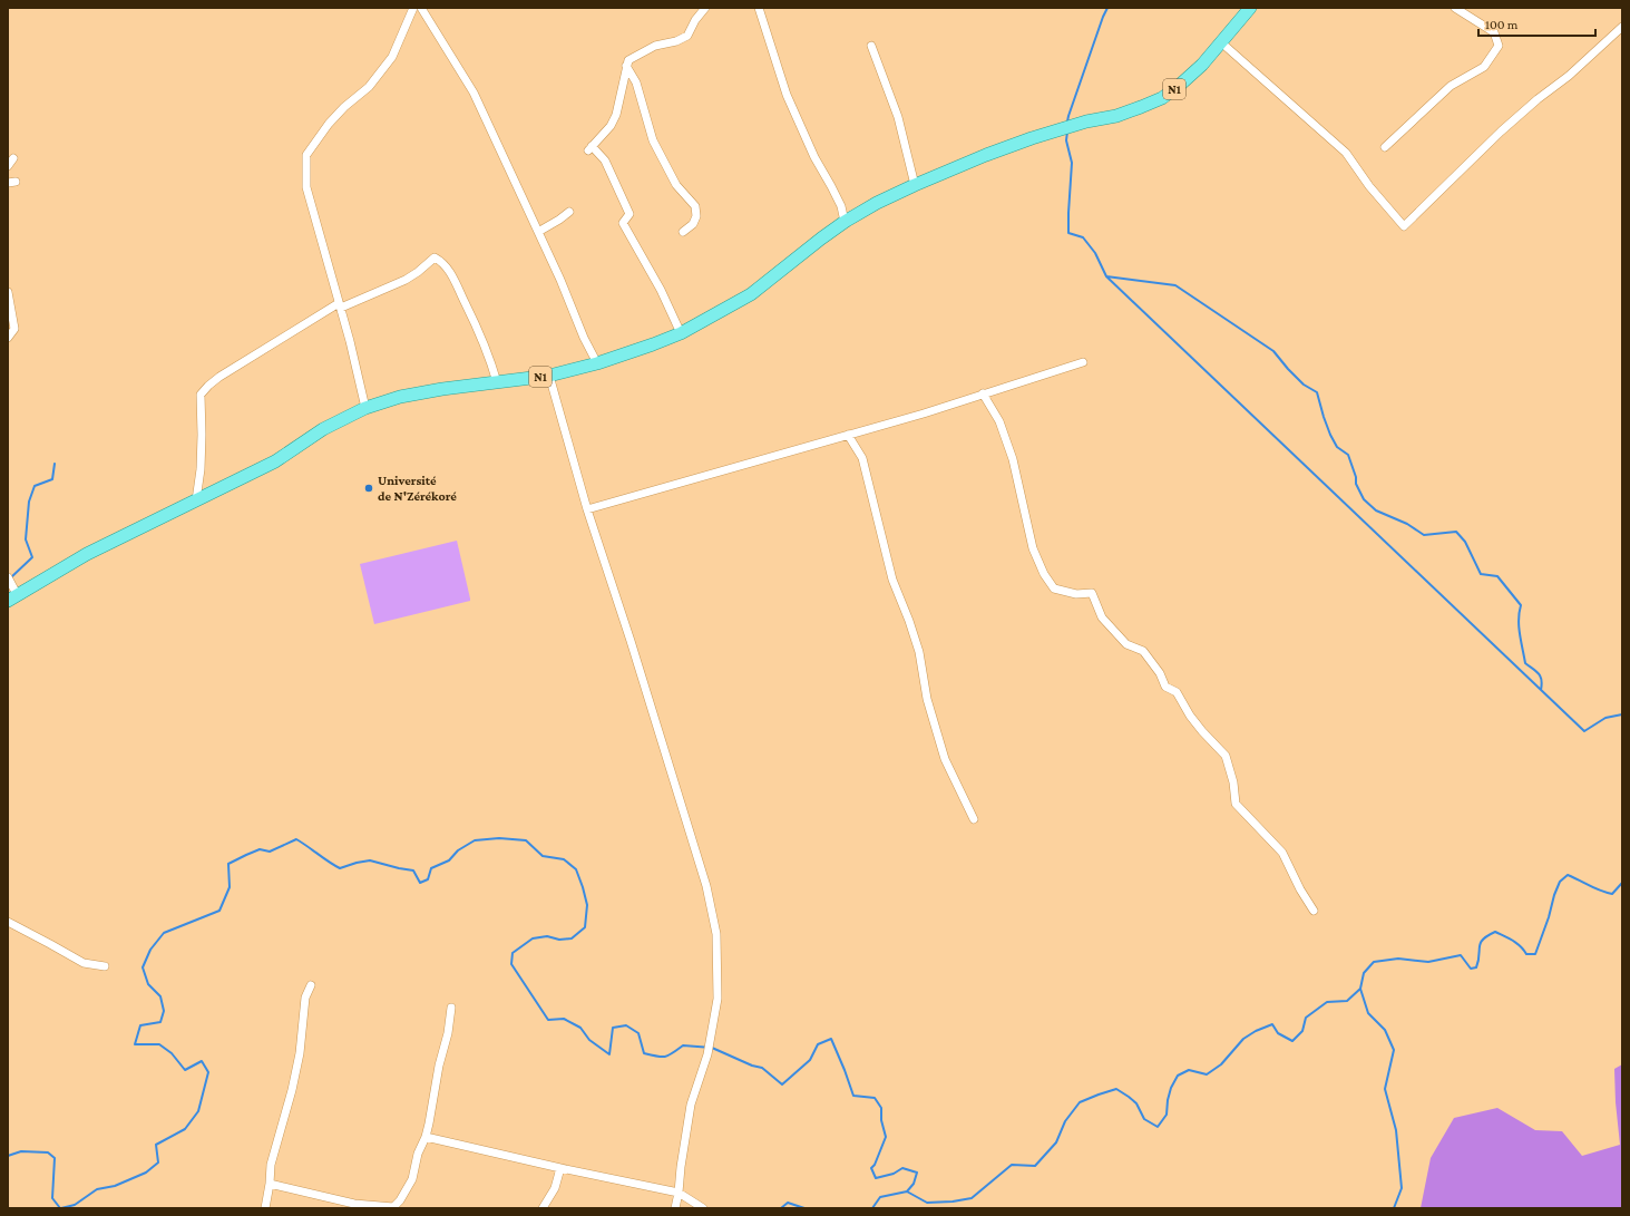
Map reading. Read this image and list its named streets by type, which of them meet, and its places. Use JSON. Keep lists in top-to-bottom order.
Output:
{
  "streets": {
    "main road": ["N1"]
  },
  "places": ["Université de N'Zérékoré"],
  "scale_bar": "100 m"
}
